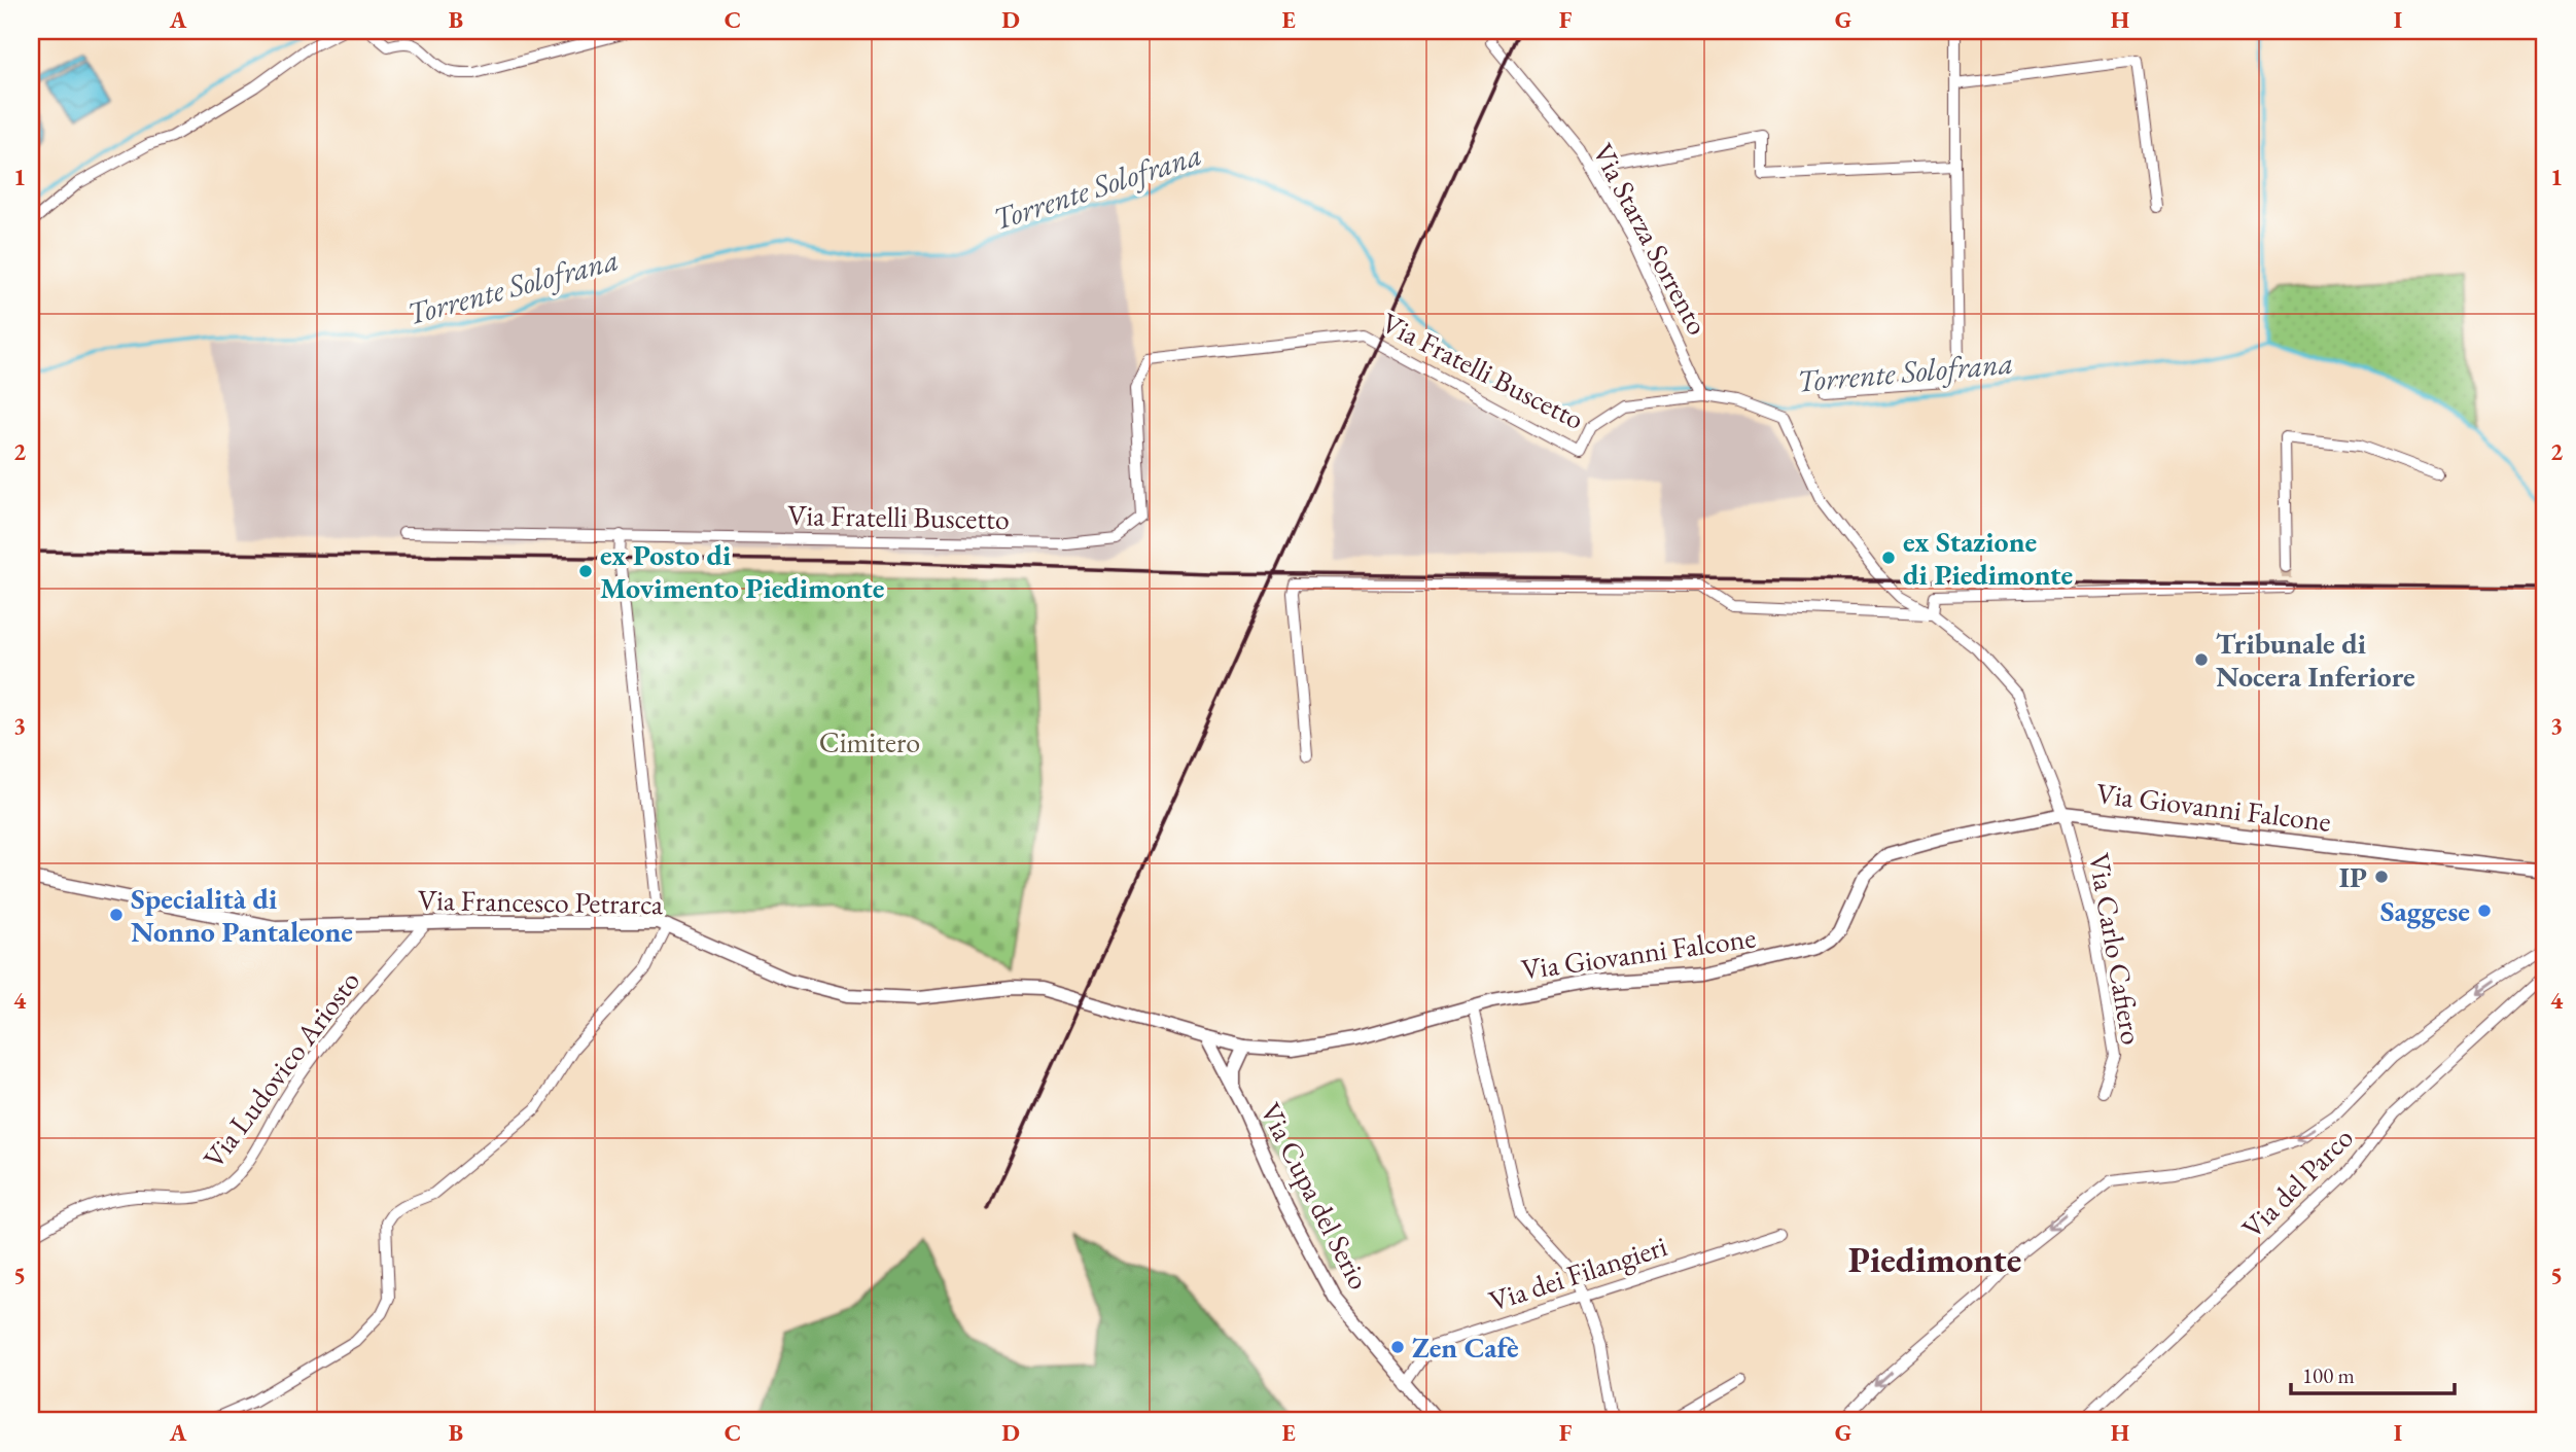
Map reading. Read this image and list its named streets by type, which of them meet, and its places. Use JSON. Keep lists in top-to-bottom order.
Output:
{
  "streets": {
    "main road": ["Via Giovanni Falcone", "Via Francesco Petrarca", "Via Cupa del Serio"],
    "street": [
      "Via Starza Sorrento",
      "Via Fratelli Buscetto",
      "Via Carlo Cafiero",
      "Via Ludovico Ariosto",
      "Via del Parco",
      "Via dei Filangieri"
    ]
  },
  "crossings": [
    ["Via Starza Sorrento", "Via Fratelli Buscetto"],
    ["Via Fratelli Buscetto", "Via Carlo Cafiero"],
    ["Via Giovanni Falcone", "Via Francesco Petrarca"],
    ["Via Giovanni Falcone", "Via Carlo Cafiero"],
    ["Via Giovanni Falcone", "Via Cupa del Serio"],
    ["Via Francesco Petrarca", "Via Ludovico Ariosto"],
    ["Via Francesco Petrarca", "Via Cupa del Serio"],
    ["Via Cupa del Serio", "Via dei Filangieri"]
  ],
  "districts": ["Piedimonte"],
  "water": ["Torrente Solofrana"],
  "parks": ["Cimitero"],
  "places": [
    "ex Stazione di Piedimonte",
    "ex Posto di Movimento Piedimonte",
    "Tribunale di Nocera Inferiore",
    "IP",
    "Saggese",
    "Specialità di Nonno Pantaleone",
    "Zen Cafè"
  ],
  "scale_bar": "100 m",
  "grid": {
    "columns": [
      "A",
      "B",
      "C",
      "D",
      "E",
      "F",
      "G",
      "H",
      "I"
    ],
    "rows": [
      "1",
      "2",
      "3",
      "4",
      "5"
    ]
  }
}
